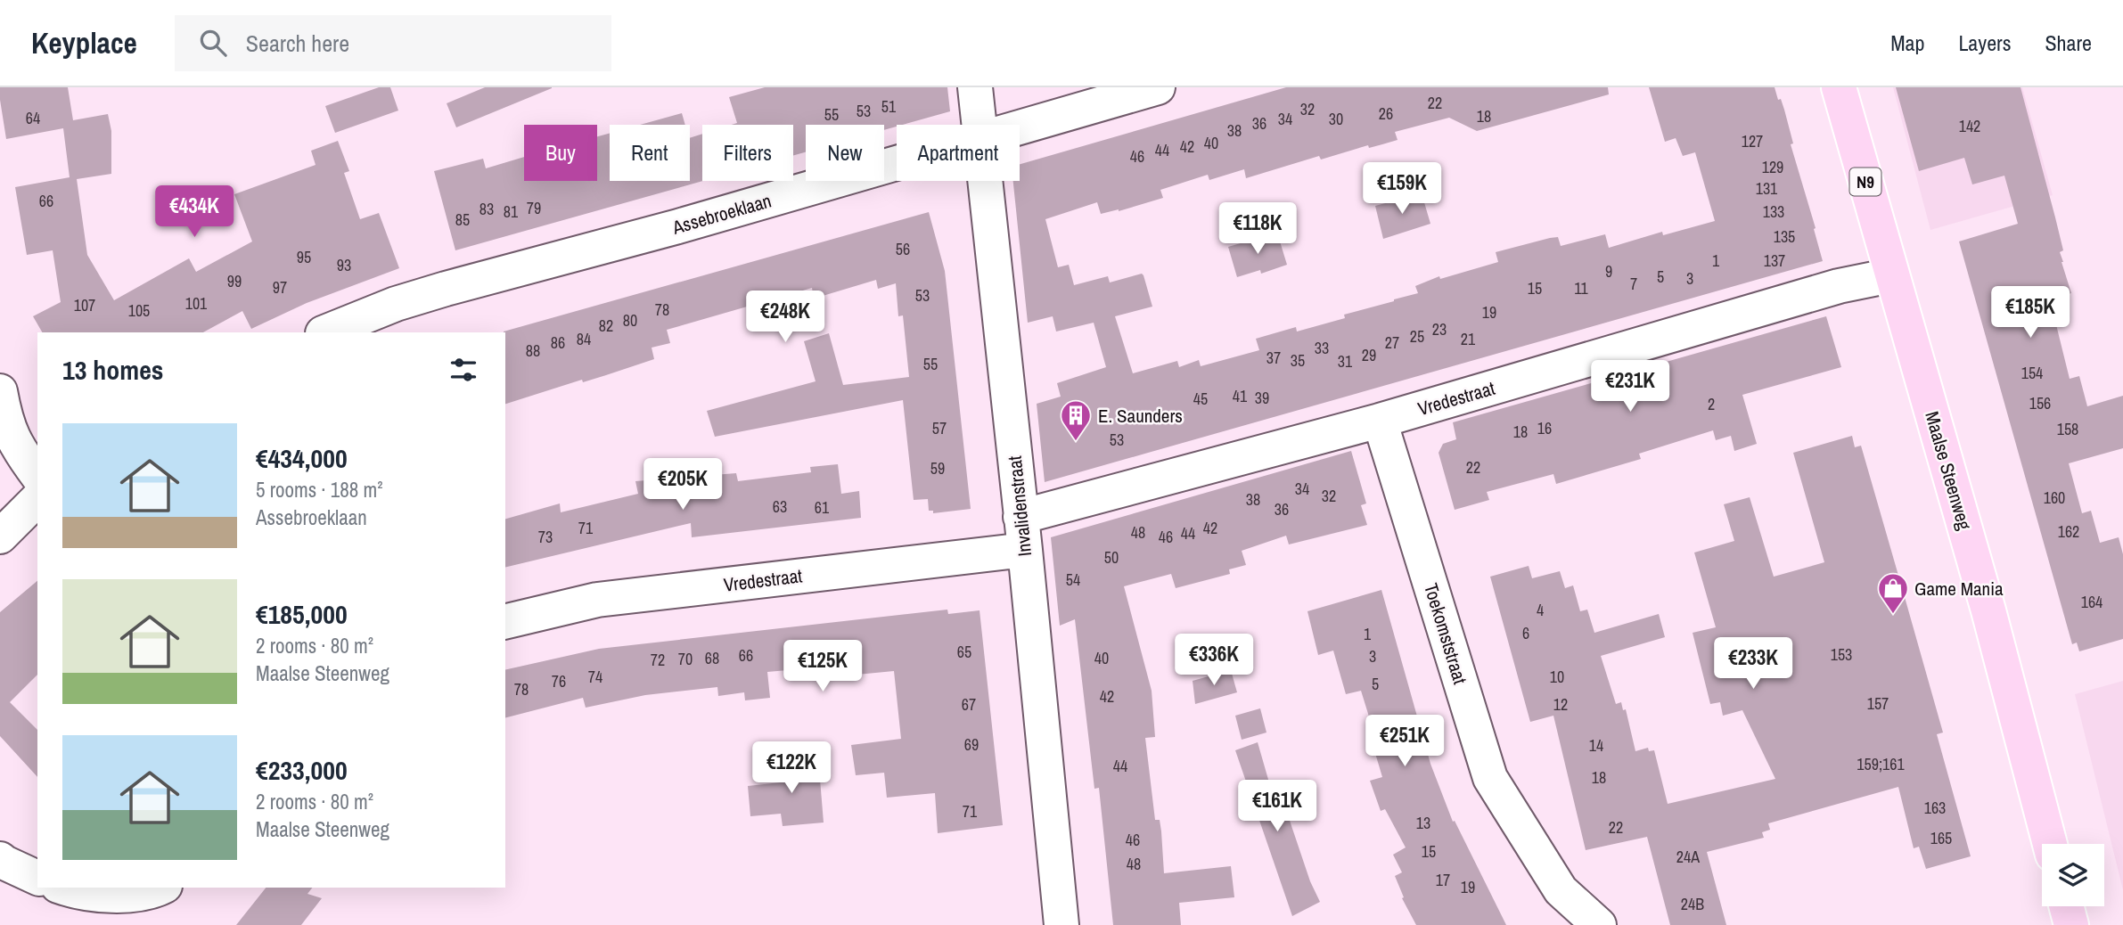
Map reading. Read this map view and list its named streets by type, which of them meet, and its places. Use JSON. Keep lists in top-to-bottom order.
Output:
{
  "streets": {
    "main road": ["N9", "Maalse Steenweg"],
    "street": [
      "Assebroeklaan",
      "Vredestraat",
      "Invalidenstraat",
      "Toekomststraat"
    ]
  },
  "crossings": [
    ["Vredestraat", "Maalse Steenweg"],
    ["Vredestraat", "Invalidenstraat"],
    ["Vredestraat", "Toekomststraat"]
  ],
  "places": {
    "building": ["E. Saunders"],
    "shop": ["Game Mania"]
  },
  "house_numbers": [
    "22",
    "51",
    "32",
    "53",
    "26",
    "55",
    "18",
    "64",
    "34",
    "30",
    "36",
    "142",
    "38",
    "127",
    "40",
    "42",
    "44",
    "46",
    "129",
    "131",
    "66",
    "79",
    "83",
    "81",
    "133",
    "85",
    "135",
    "56",
    "95",
    "1",
    "137",
    "93",
    "9",
    "5",
    "3",
    "99",
    "7",
    "97",
    "15",
    "11",
    "53",
    "101",
    "107",
    "78",
    "105",
    "19",
    "80",
    "82",
    "23",
    "25",
    "84",
    "21",
    "86",
    "27",
    "33",
    "88",
    "29",
    "37",
    "35",
    "31",
    "55",
    "154",
    "41",
    "39",
    "45",
    "156",
    "2",
    "57",
    "16",
    "158",
    "18",
    "53",
    "22",
    "59",
    "34",
    "32",
    "160",
    "38",
    "63",
    "61",
    "36",
    "71",
    "42",
    "162",
    "48",
    "44",
    "73",
    "46",
    "50",
    "54",
    "164",
    "4",
    "6",
    "1",
    "65",
    "153",
    "66",
    "3",
    "68",
    "40",
    "70",
    "72",
    "74",
    "10",
    "76",
    "5",
    "78",
    "42",
    "157",
    "67",
    "12",
    "69",
    "14",
    "159;161",
    "44",
    "18",
    "163",
    "71",
    "13",
    "22",
    "165",
    "46",
    "15",
    "24A",
    "48",
    "17",
    "19",
    "24B"
  ],
  "page": {
    "header": "Keyplace",
    "search": "Search here",
    "nav": ["Map", "Layers", "Share"],
    "chip": [
      "Buy",
      "Rent",
      "Filters",
      "New",
      "Apartment"
    ],
    "price": [
      "€159K",
      "€434K",
      "€118K",
      "€185K",
      "€248K",
      "€231K",
      "€205K",
      "€336K",
      "€233K",
      "€125K",
      "€251K",
      "€122K",
      "€161K"
    ],
    "heading": "13 homes",
    "list": [
      {
        "name": "€434,000",
        "note": "5 rooms · 188 m² · Assebroeklaan"
      },
      {
        "name": "€185,000",
        "note": "2 rooms · 80 m² · Maalse Steenweg"
      },
      {
        "name": "€233,000",
        "note": "2 rooms · 80 m² · Maalse Steenweg"
      }
    ]
  }
}
